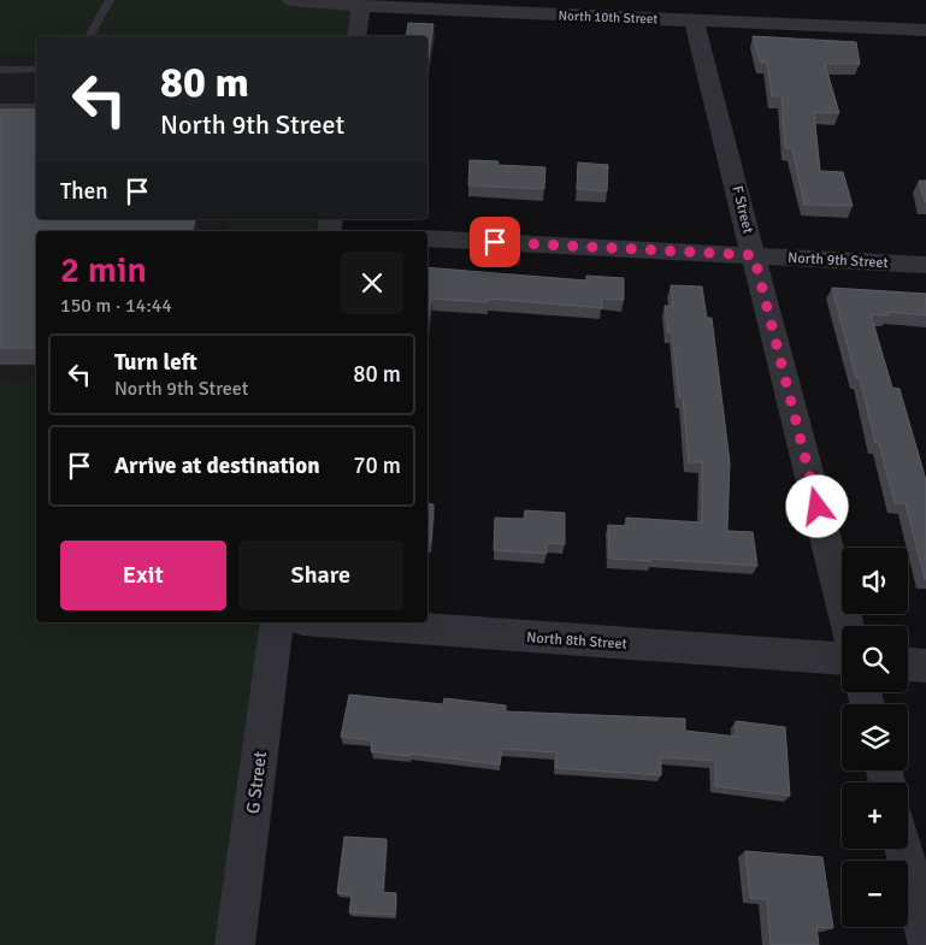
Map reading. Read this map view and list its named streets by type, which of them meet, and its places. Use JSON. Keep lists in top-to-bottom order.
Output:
{
  "streets": {
    "street": [
      "North 10th Street",
      "F Street",
      "North 9th Street",
      "North 8th Street",
      "G Street"
    ]
  },
  "crossings": [
    ["North 10th Street", "F Street"],
    ["F Street", "North 9th Street"]
  ],
  "page": {
    "turn": ["80 m", "North 9th Street"],
    "then": "Then",
    "heading": ["2 min", "150 m · 14:44"],
    "list": [
      {
        "name": "Turn left",
        "note": "North 9th Street",
        "value": "80 m"
      },
      {
        "name": "Arrive at destination",
        "value": "70 m"
      }
    ],
    "buttons": ["Exit", "Share"],
    "map_buttons": ["+", "−"]
  }
}
